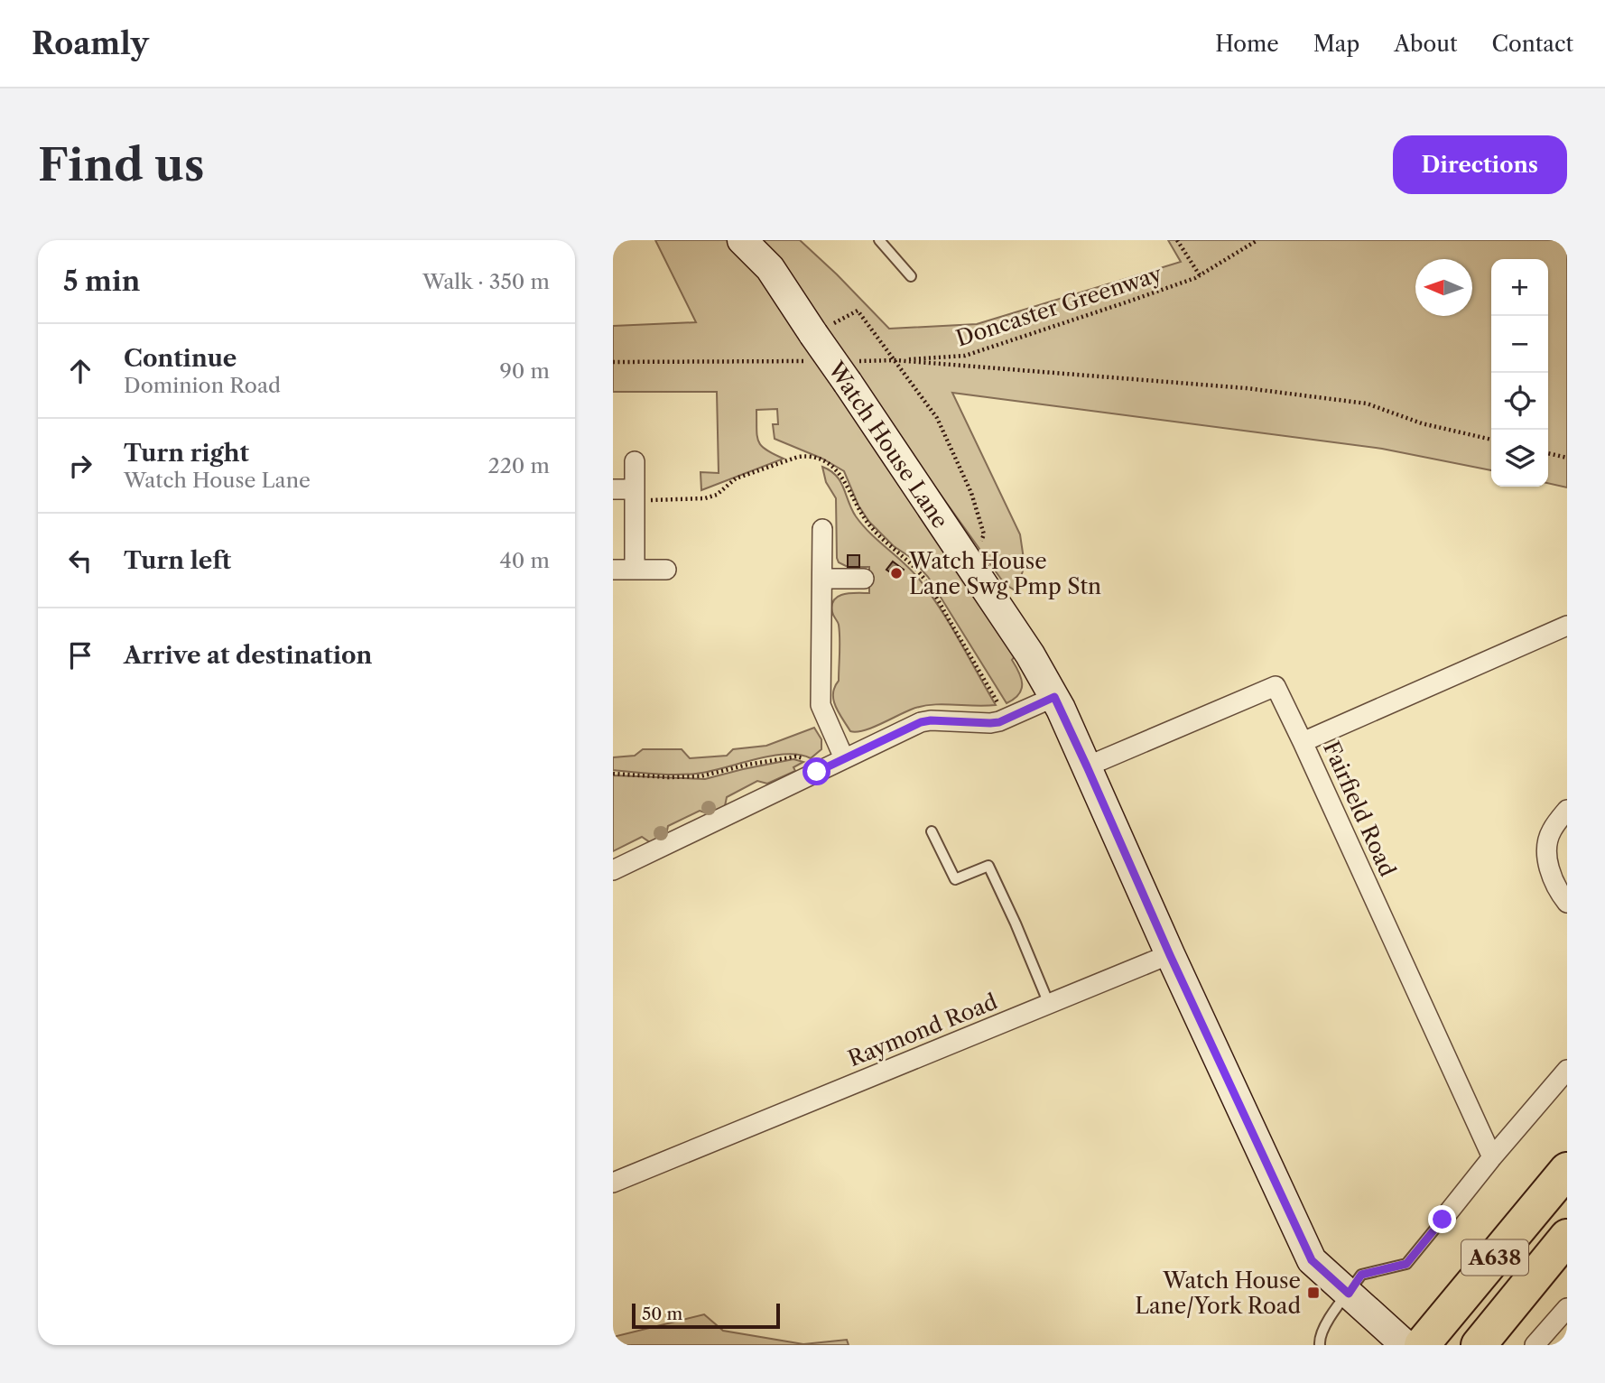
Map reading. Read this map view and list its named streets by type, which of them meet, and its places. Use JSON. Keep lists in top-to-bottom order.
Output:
{
  "streets": {
    "highway": ["A638"],
    "street": ["Watch House Lane", "Fairfield Road", "Raymond Road"],
    "path": ["Doncaster Greenway"]
  },
  "crossings": [
    ["Watch House Lane", "Raymond Road"]
  ],
  "places": {
    "other": ["Watch House Lane Swg Pmp Stn"],
    "transit": ["Watch House Lane/York Road"]
  },
  "scale_bar": "50 m",
  "north": "left",
  "page": {
    "header": "Roamly",
    "nav": [
      "Home",
      "Map",
      "About",
      "Contact"
    ],
    "buttons": "Directions",
    "title": "Find us",
    "heading": ["5 min", "Walk · 350 m"],
    "map_buttons": ["+", "−"],
    "list": [
      ["Continue", "Dominion Road", "90 m"],
      ["Turn right", "Watch House Lane", "220 m"],
      ["Turn left", "40 m"],
      "Arrive at destination"
    ],
    "scale": "50 m"
  }
}
